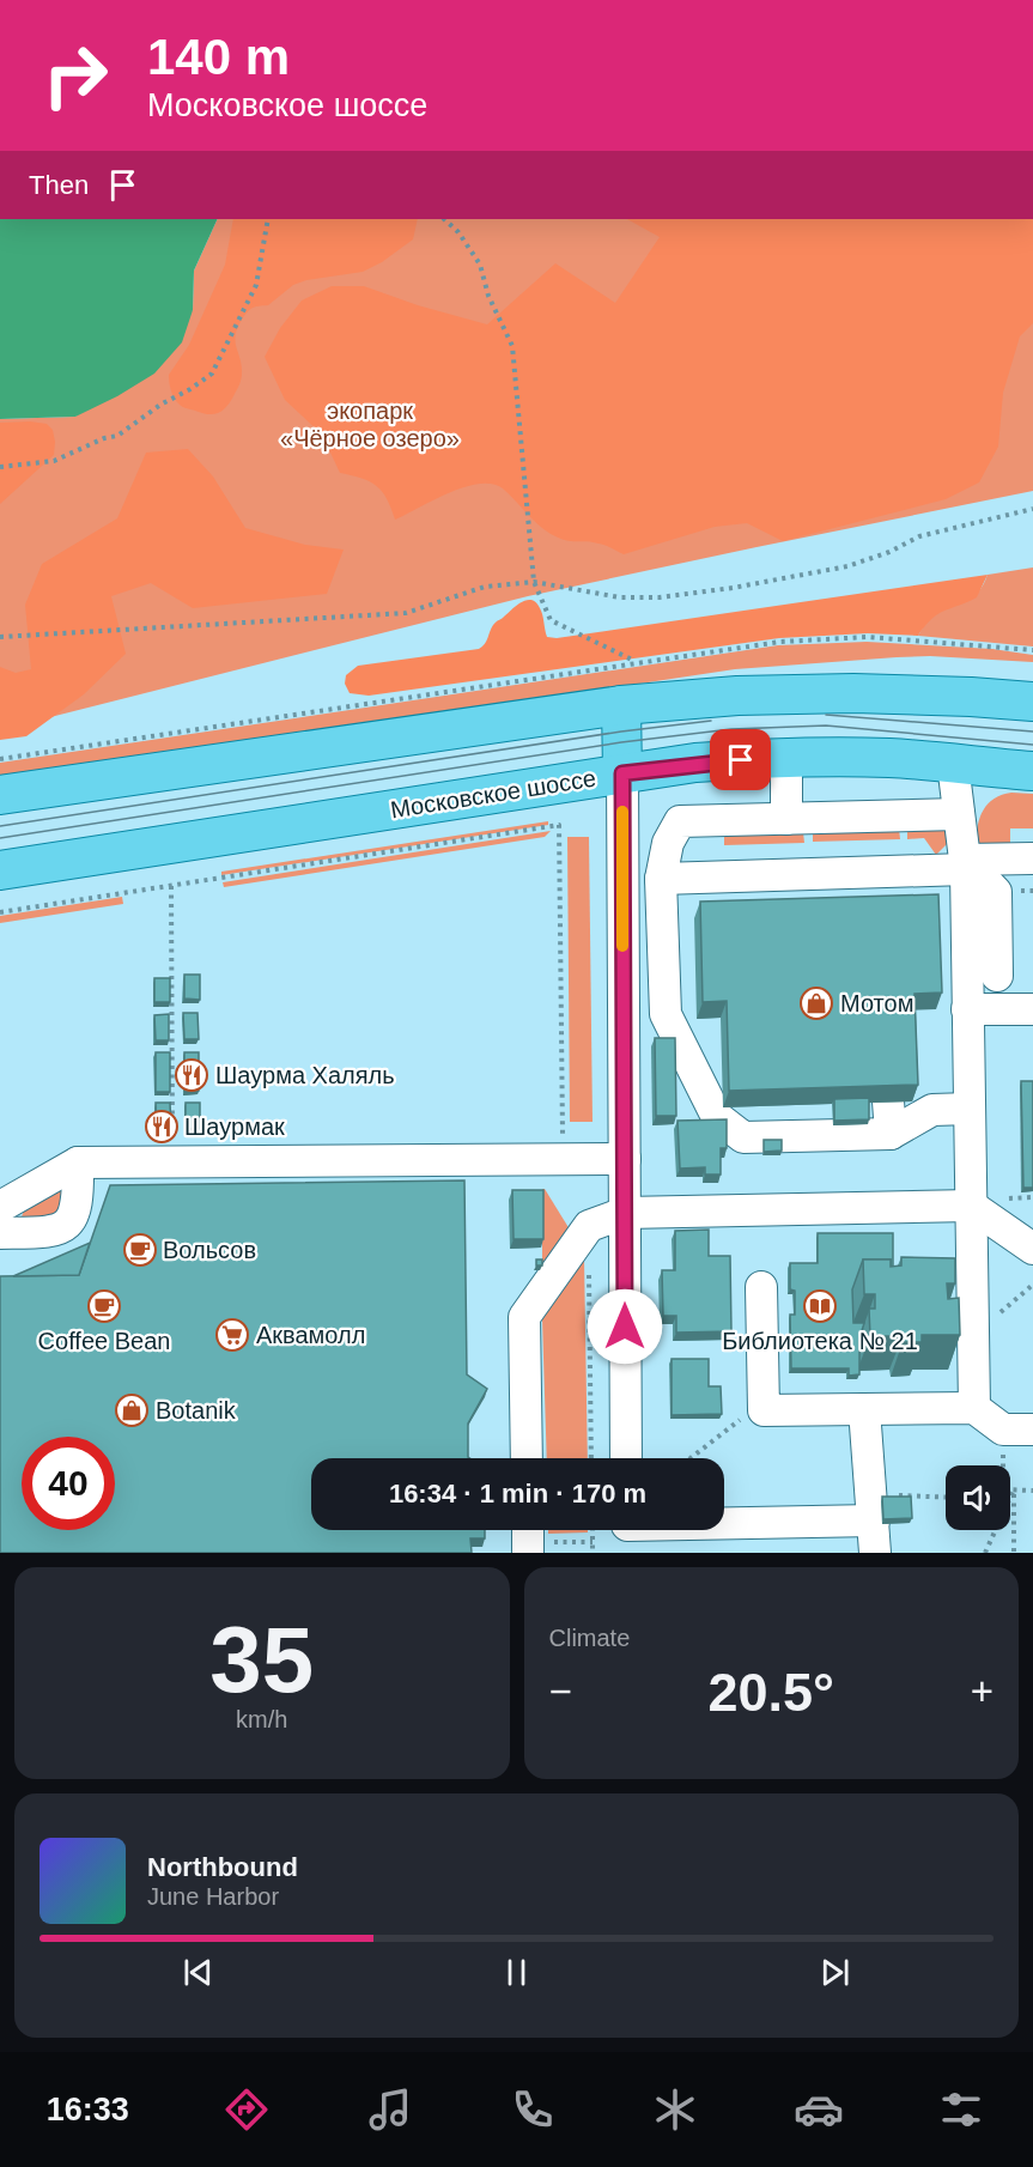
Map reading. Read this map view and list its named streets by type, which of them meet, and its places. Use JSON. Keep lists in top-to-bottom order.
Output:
{
  "streets": {
    "main road": ["Московское шоссе"]
  },
  "parks": ["экопарк «Чёрное озеро»"],
  "places": {
    "shop": ["Мотом", "Botanik"],
    "restaurant": ["Шаурма Халяль", "Шаурмак"],
    "cafe": ["Вольсов", "Coffee Bean"],
    "library": ["Библиотека № 21"],
    "supermarket": ["Аквамолл"]
  },
  "page": {
    "turn": ["140 m", "Московское шоссе"],
    "then": "Then",
    "limit": "40",
    "trip": "16:34 · 1 min · 170 m",
    "tile": [
      ["35", "km/h"],
      "Climate"
    ],
    "heat": ["−", "20.5°", "+"],
    "song": ["Northbound", "June Harbor"],
    "tabs": "16:33"
  }
}
